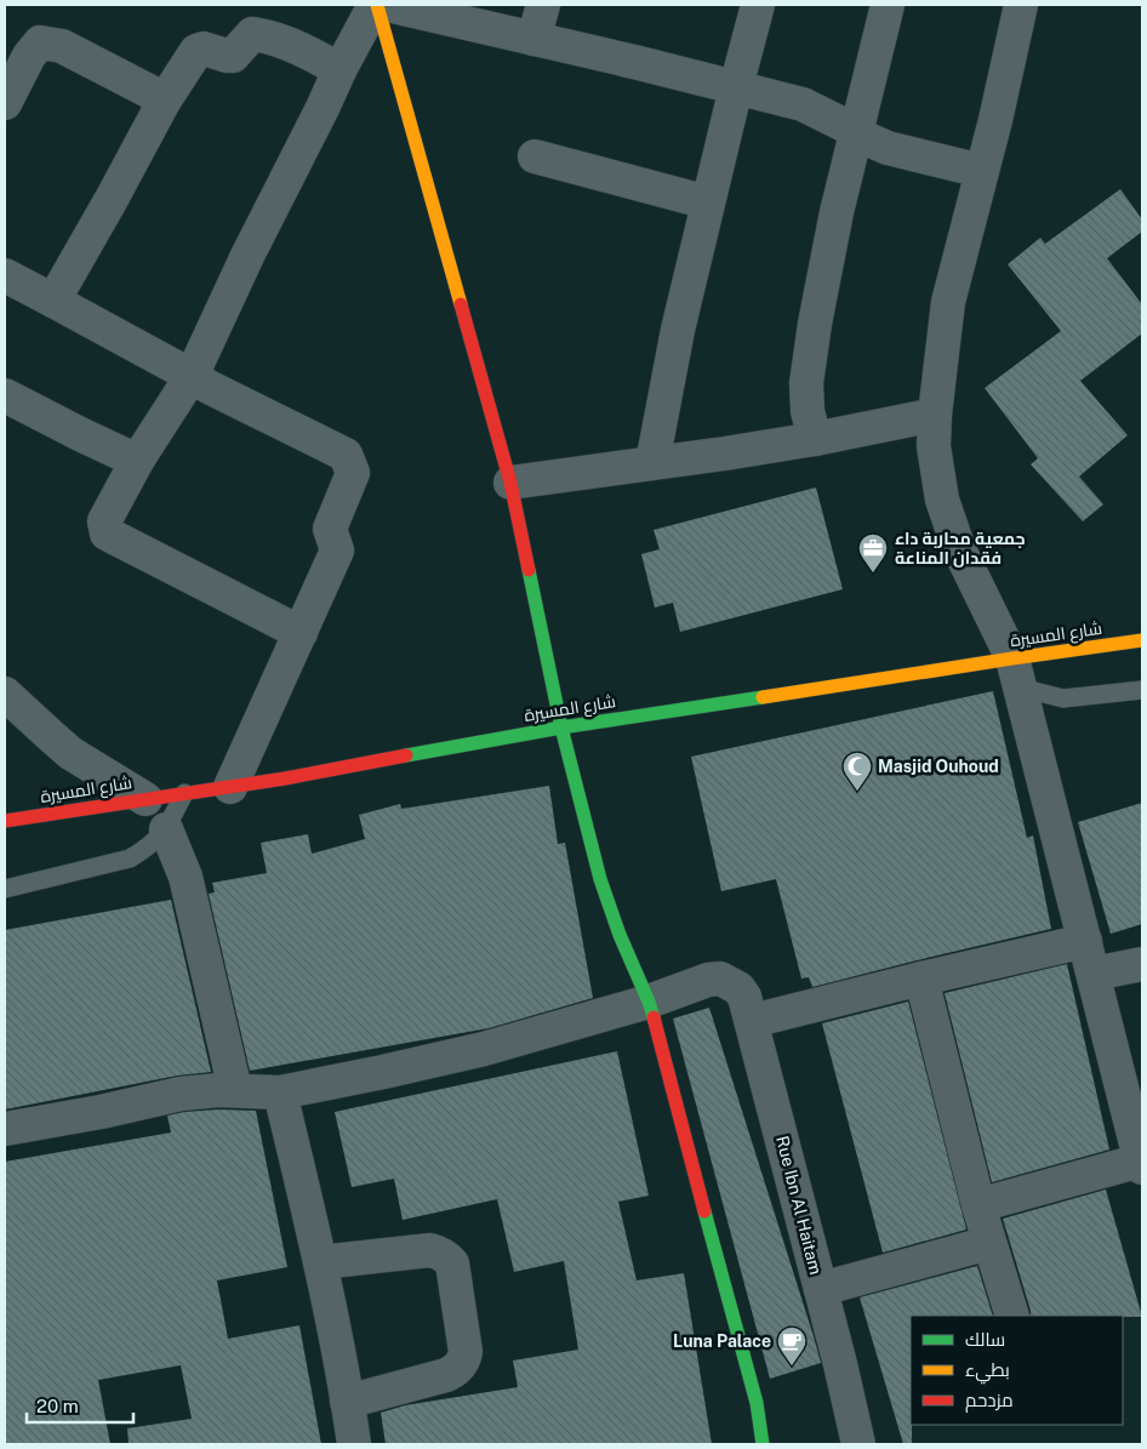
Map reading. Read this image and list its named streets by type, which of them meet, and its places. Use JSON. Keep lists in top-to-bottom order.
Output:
{
  "streets": {
    "street": ["شارع المسيرة", "Rue Ibn Al Haitam"]
  },
  "places": {
    "office": ["جمعية محاربة داء فقدان المناعة"],
    "mosque": ["Masjid Ouhoud"],
    "cafe": ["Luna Palace"]
  },
  "legend": ["سالك", "بطيء", "مزدحم"],
  "scale_bar": "20 m"
}
